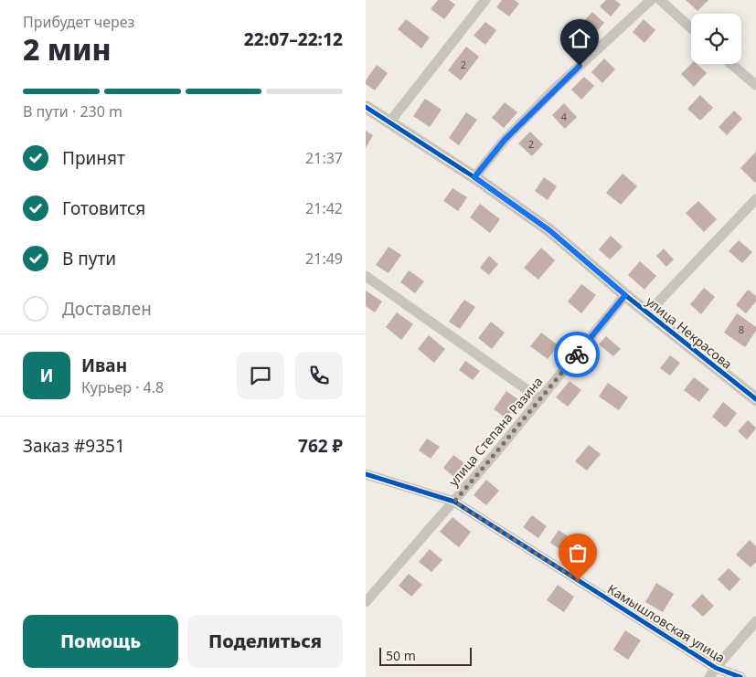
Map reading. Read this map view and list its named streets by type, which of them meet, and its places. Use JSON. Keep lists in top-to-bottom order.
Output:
{
  "streets": {
    "street": ["улица Некрасова", "улица Степана Разина", "Камышловская улица"]
  },
  "crossings": [
    ["улица Некрасова", "улица Степана Разина"],
    ["улица Степана Разина", "Камышловская улица"]
  ],
  "house_numbers": [
    "2",
    "4",
    "2",
    "8"
  ],
  "scale_bar": "50 m",
  "page": {
    "heading": ["2 мин", "Прибудет через", "22:07–22:12"],
    "panel": [
      "Иван",
      "Курьер · 4.8",
      "Заказ #9351",
      "762 ₽"
    ],
    "bar": "В пути · 230 m",
    "list": [
      ["Принят", "21:37"],
      ["Готовится", "21:42"],
      ["В пути", "21:49"],
      "Доставлен"
    ],
    "round": "И",
    "buttons": ["Помощь", "Поделиться"],
    "scale": "50 m"
  }
}
